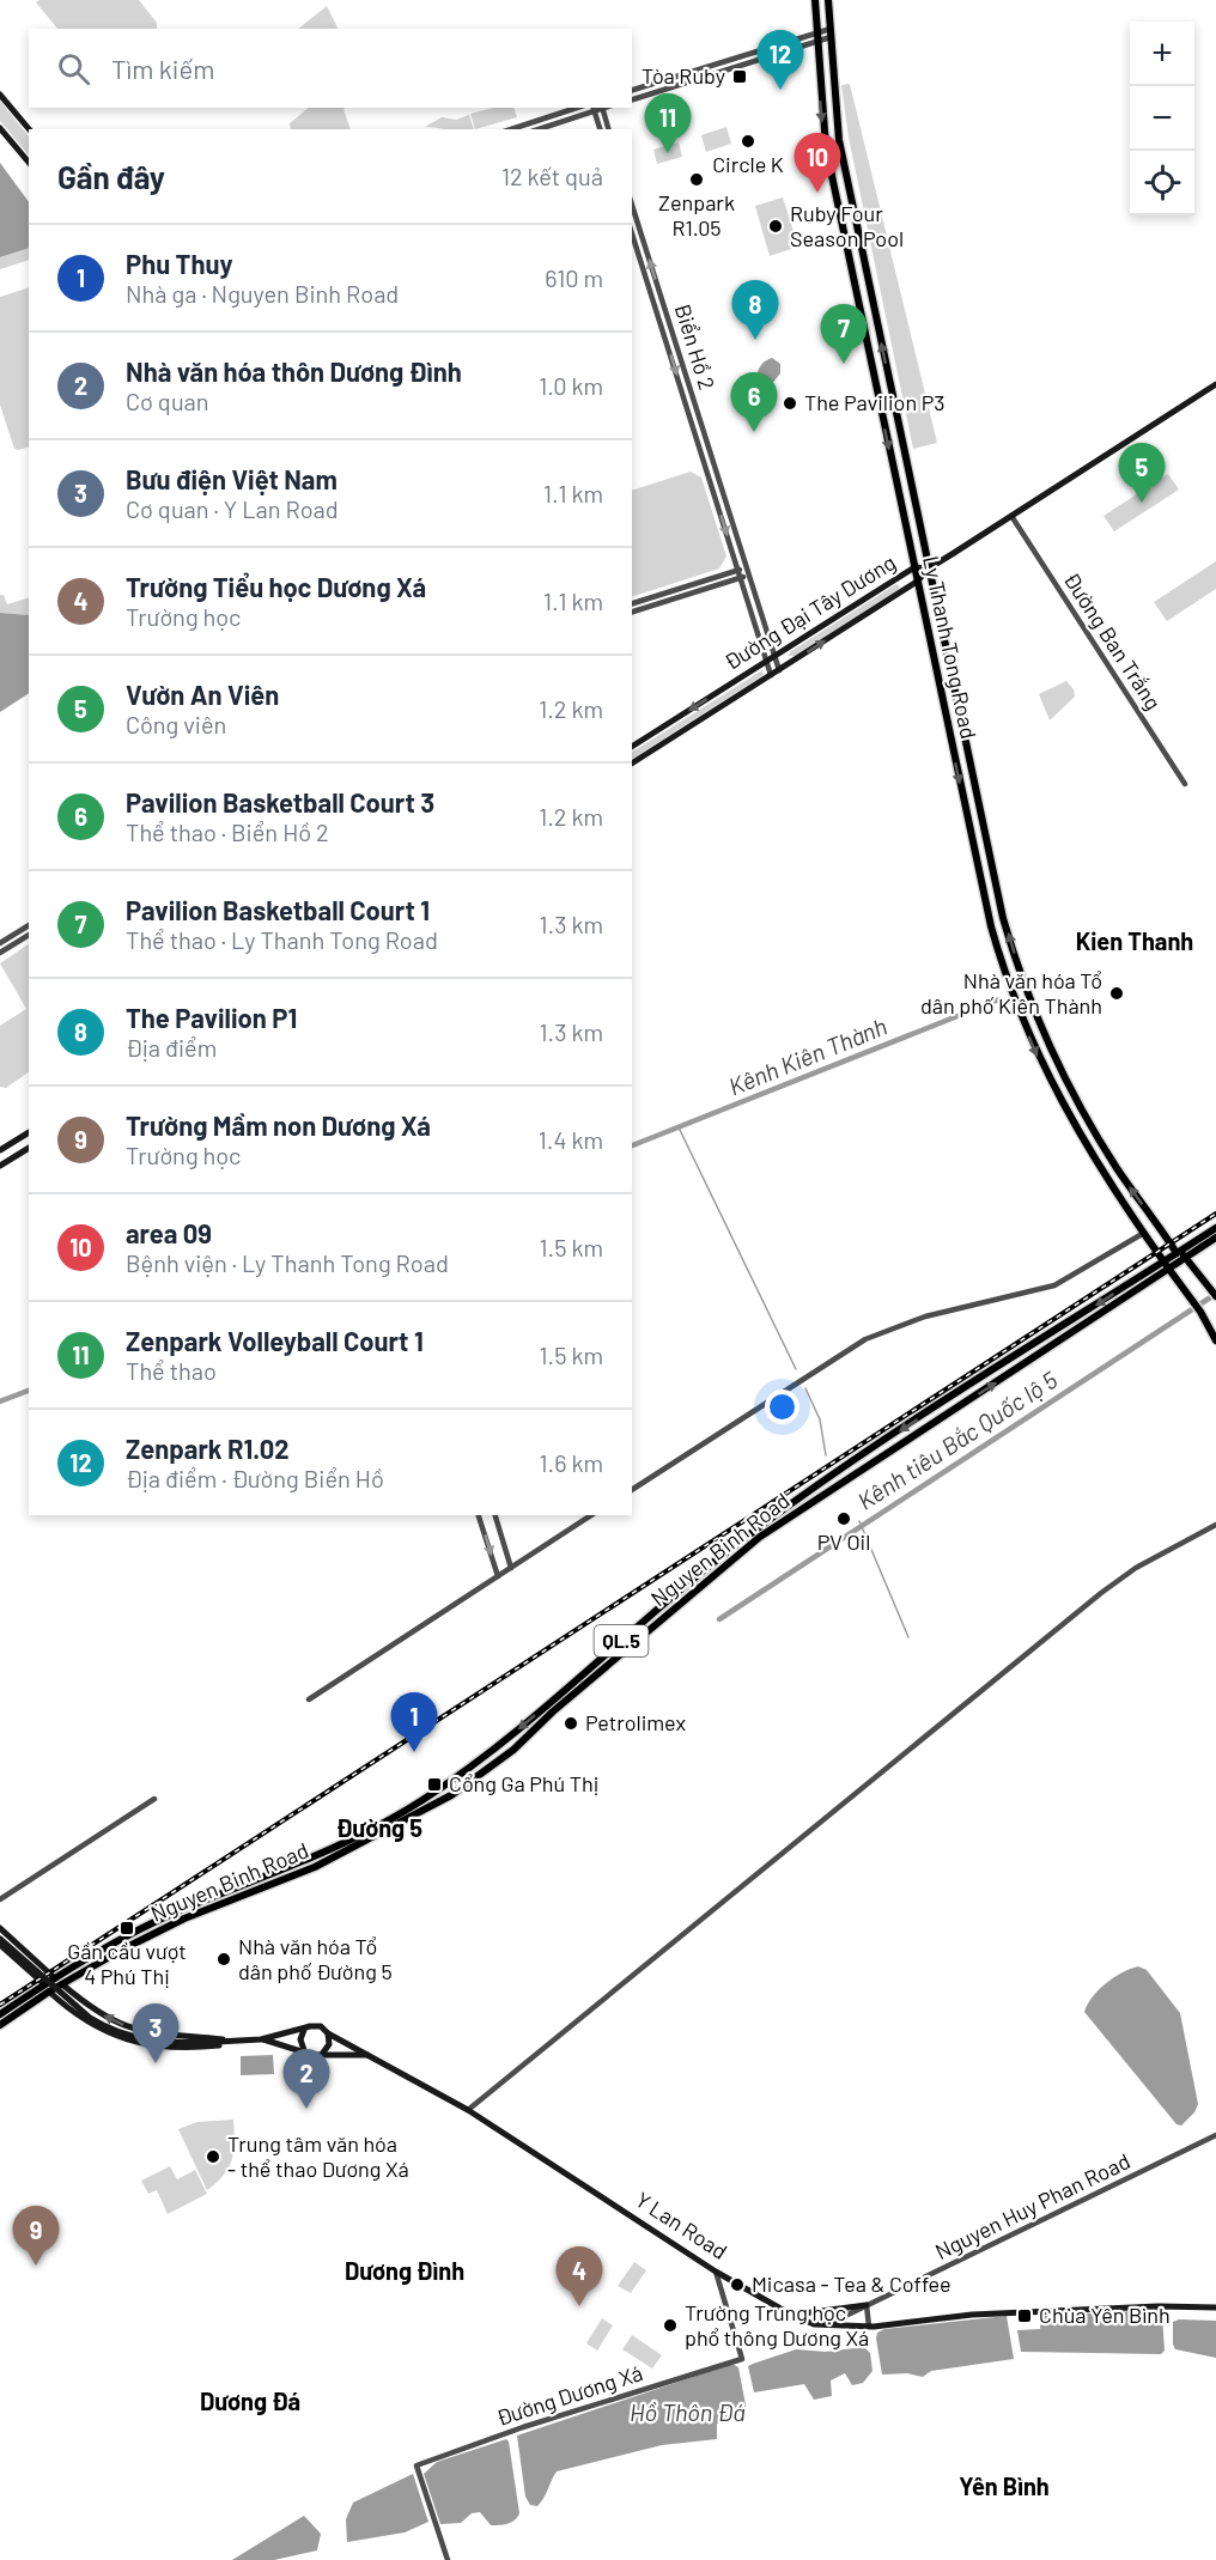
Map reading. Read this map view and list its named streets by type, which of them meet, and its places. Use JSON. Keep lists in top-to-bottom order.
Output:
{
  "streets": {
    "main road": [
      "Đường Đại Tây Dương",
      "Ly Thanh Tong Road",
      "Nguyen Binh Road",
      "QL.5",
      "Y Lan Road"
    ],
    "street": [
      "Biển Hồ 2",
      "Đường Ban Trắng",
      "Nguyen Huy Phan Road",
      "Đường Dương Xá"
    ]
  },
  "crossings": [
    ["Biển Hồ 2", "Đường Đại Tây Dương"],
    ["Đường Đại Tây Dương", "Ly Thanh Tong Road"],
    ["Ly Thanh Tong Road", "Nguyen Binh Road"],
    ["Ly Thanh Tong Road", "QL.5"],
    ["Nguyen Binh Road", "QL.5"],
    ["Nguyen Huy Phan Road", "Y Lan Road"],
    ["Y Lan Road", "Đường Dương Xá"]
  ],
  "districts": [
    "Kien Thanh",
    "Đường 5",
    "Dương Đình",
    "Dương Đá",
    "Yên Bình"
  ],
  "water": ["Kênh Kiên Thành", "Kênh tiêu Bắc Quốc lộ 5", "Hồ Thôn Đá"],
  "places": {
    "transit": [
      "Tòa Ruby",
      "Cổng Ga Phú Thị",
      "Gần cầu vượt 4 Phú Thị",
      "Chùa Yên Bình"
    ],
    "other": [
      "Circle K",
      "Zenpark R1.05",
      "Ruby Four Season Pool",
      "The Pavilion P3",
      "Nhà văn hóa Tổ dân phố Kiên Thành",
      "PV Oil",
      "Petrolimex",
      "Nhà văn hóa Tổ dân phố Đường 5",
      "Trung tâm văn hóa - thể thao Dương Xá",
      "Micasa - Tea & Coffee",
      "Trường Trung học phổ thông Dương Xá"
    ]
  },
  "page": {
    "map_buttons": ["+", "−"],
    "search": "Tìm kiếm",
    "pins": [
      "12",
      "11",
      "10",
      "8",
      "7",
      "6",
      "5",
      "1",
      "3",
      "2",
      "9",
      "4"
    ],
    "heading": ["Gần đây", "12 kết quả"],
    "list": [
      {
        "mark": "1",
        "name": "Phu Thuy",
        "note": "Nhà ga · Nguyen Binh Road",
        "value": "610 m"
      },
      {
        "mark": "2",
        "name": "Nhà văn hóa thôn Dương Đình",
        "note": "Cơ quan",
        "value": "1.0 km"
      },
      {
        "mark": "3",
        "name": "Bưu điện Việt Nam",
        "note": "Cơ quan · Y Lan Road",
        "value": "1.1 km"
      },
      {
        "mark": "4",
        "name": "Trường Tiểu học Dương Xá",
        "note": "Trường học",
        "value": "1.1 km"
      },
      {
        "mark": "5",
        "name": "Vườn An Viên",
        "note": "Công viên",
        "value": "1.2 km"
      },
      {
        "mark": "6",
        "name": "Pavilion Basketball Court 3",
        "note": "Thể thao · Biển Hồ 2",
        "value": "1.2 km"
      },
      {
        "mark": "7",
        "name": "Pavilion Basketball Court 1",
        "note": "Thể thao · Ly Thanh Tong Road",
        "value": "1.3 km"
      },
      {
        "mark": "8",
        "name": "The Pavilion P1",
        "note": "Địa điểm",
        "value": "1.3 km"
      },
      {
        "mark": "9",
        "name": "Trường Mầm non Dương Xá",
        "note": "Trường học",
        "value": "1.4 km"
      },
      {
        "mark": "10",
        "name": "area 09",
        "note": "Bệnh viện · Ly Thanh Tong Road",
        "value": "1.5 km"
      },
      {
        "mark": "11",
        "name": "Zenpark Volleyball Court 1",
        "note": "Thể thao",
        "value": "1.5 km"
      },
      {
        "mark": "12",
        "name": "Zenpark R1.02",
        "note": "Địa điểm · Đường Biển Hồ",
        "value": "1.6 km"
      }
    ]
  }
}
